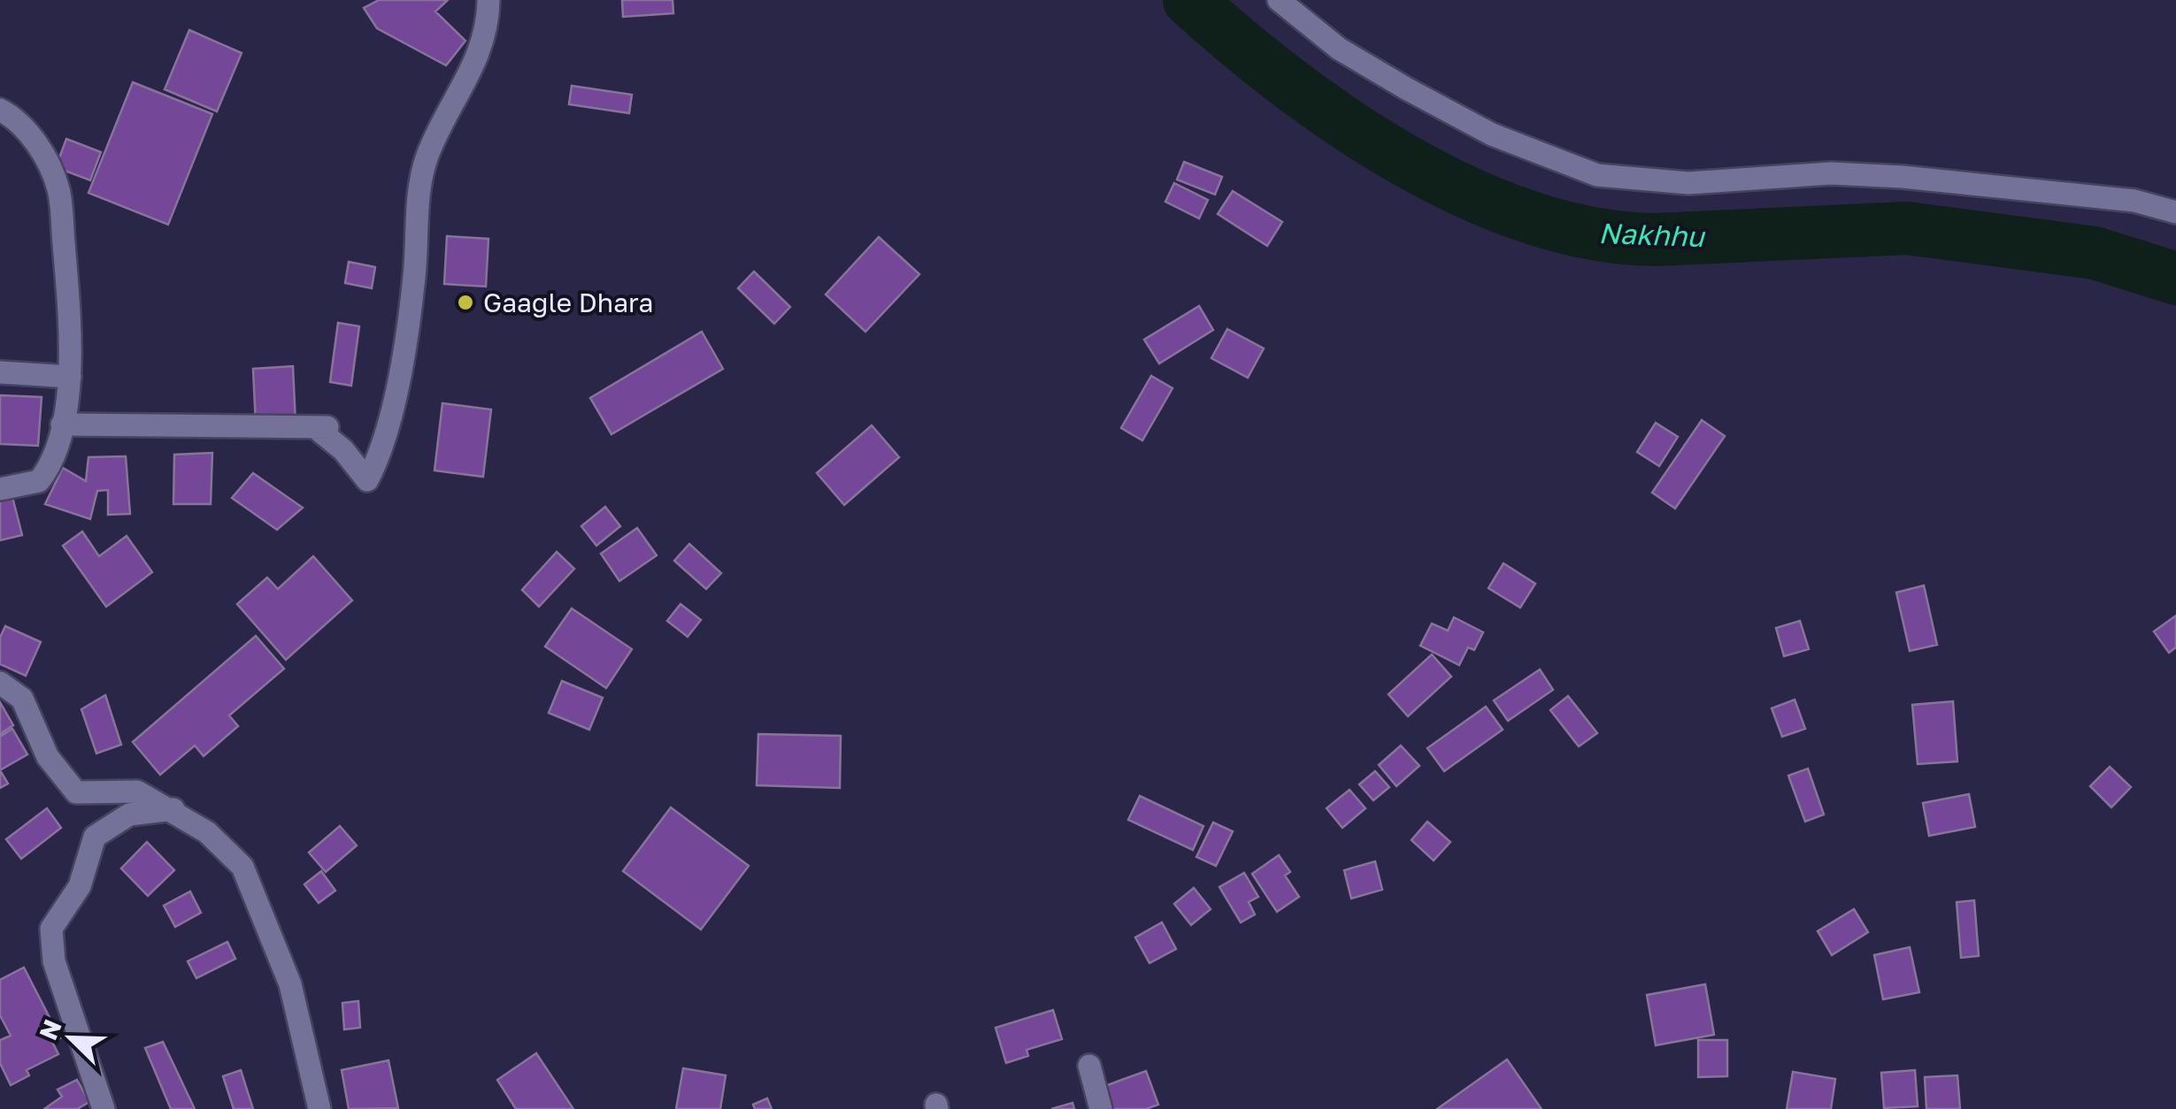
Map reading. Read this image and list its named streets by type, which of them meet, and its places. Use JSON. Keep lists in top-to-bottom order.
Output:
{
  "water": ["Nakhhu"],
  "places": ["Gaagle Dhara"],
  "north": "top left"
}
